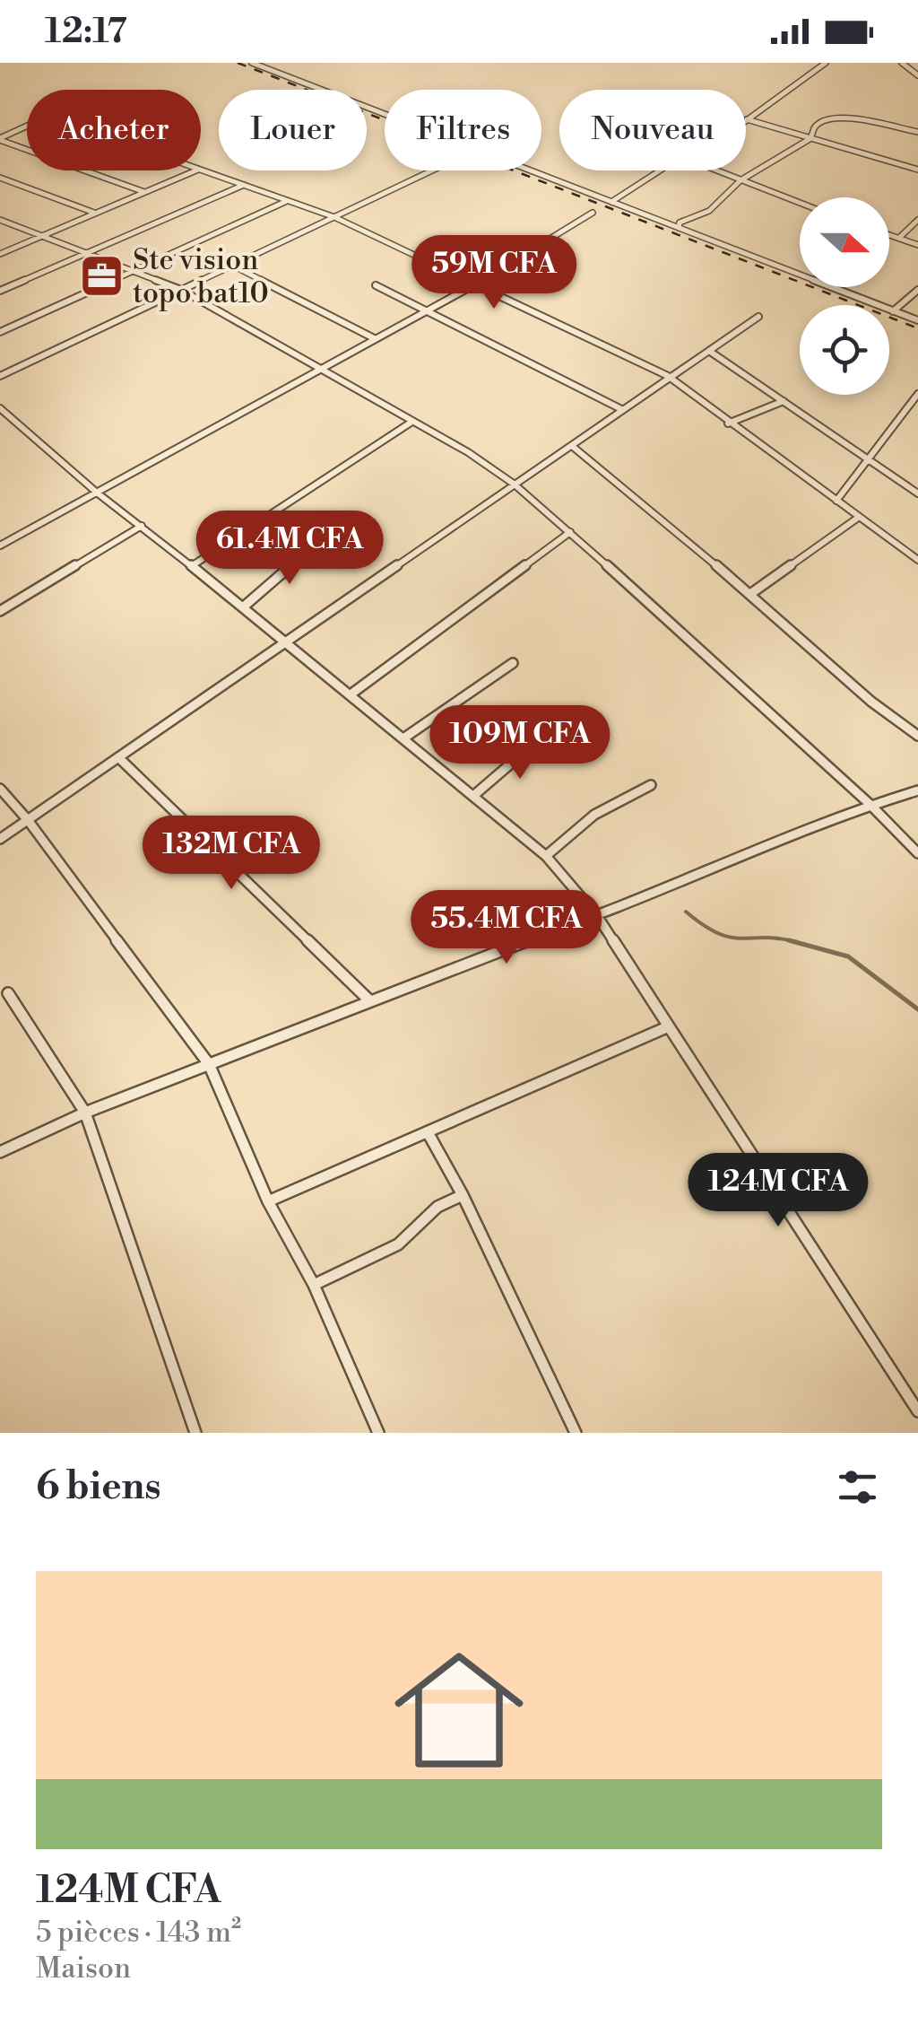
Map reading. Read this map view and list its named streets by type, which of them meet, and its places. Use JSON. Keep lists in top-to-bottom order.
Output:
{
  "places": {
    "office": ["Ste vision topo bat10"]
  },
  "north": "right",
  "page": {
    "status": "12:17",
    "chip": [
      "Acheter",
      "Louer",
      "Filtres",
      "Nouveau"
    ],
    "price": [
      "59M CFA",
      "61.4M CFA",
      "109M CFA",
      "132M CFA",
      "55.4M CFA",
      "124M CFA"
    ],
    "heading": "6 biens",
    "list": [
      {
        "name": "124M CFA",
        "note": "5 pièces · 143 m² · Maison"
      }
    ]
  }
}
